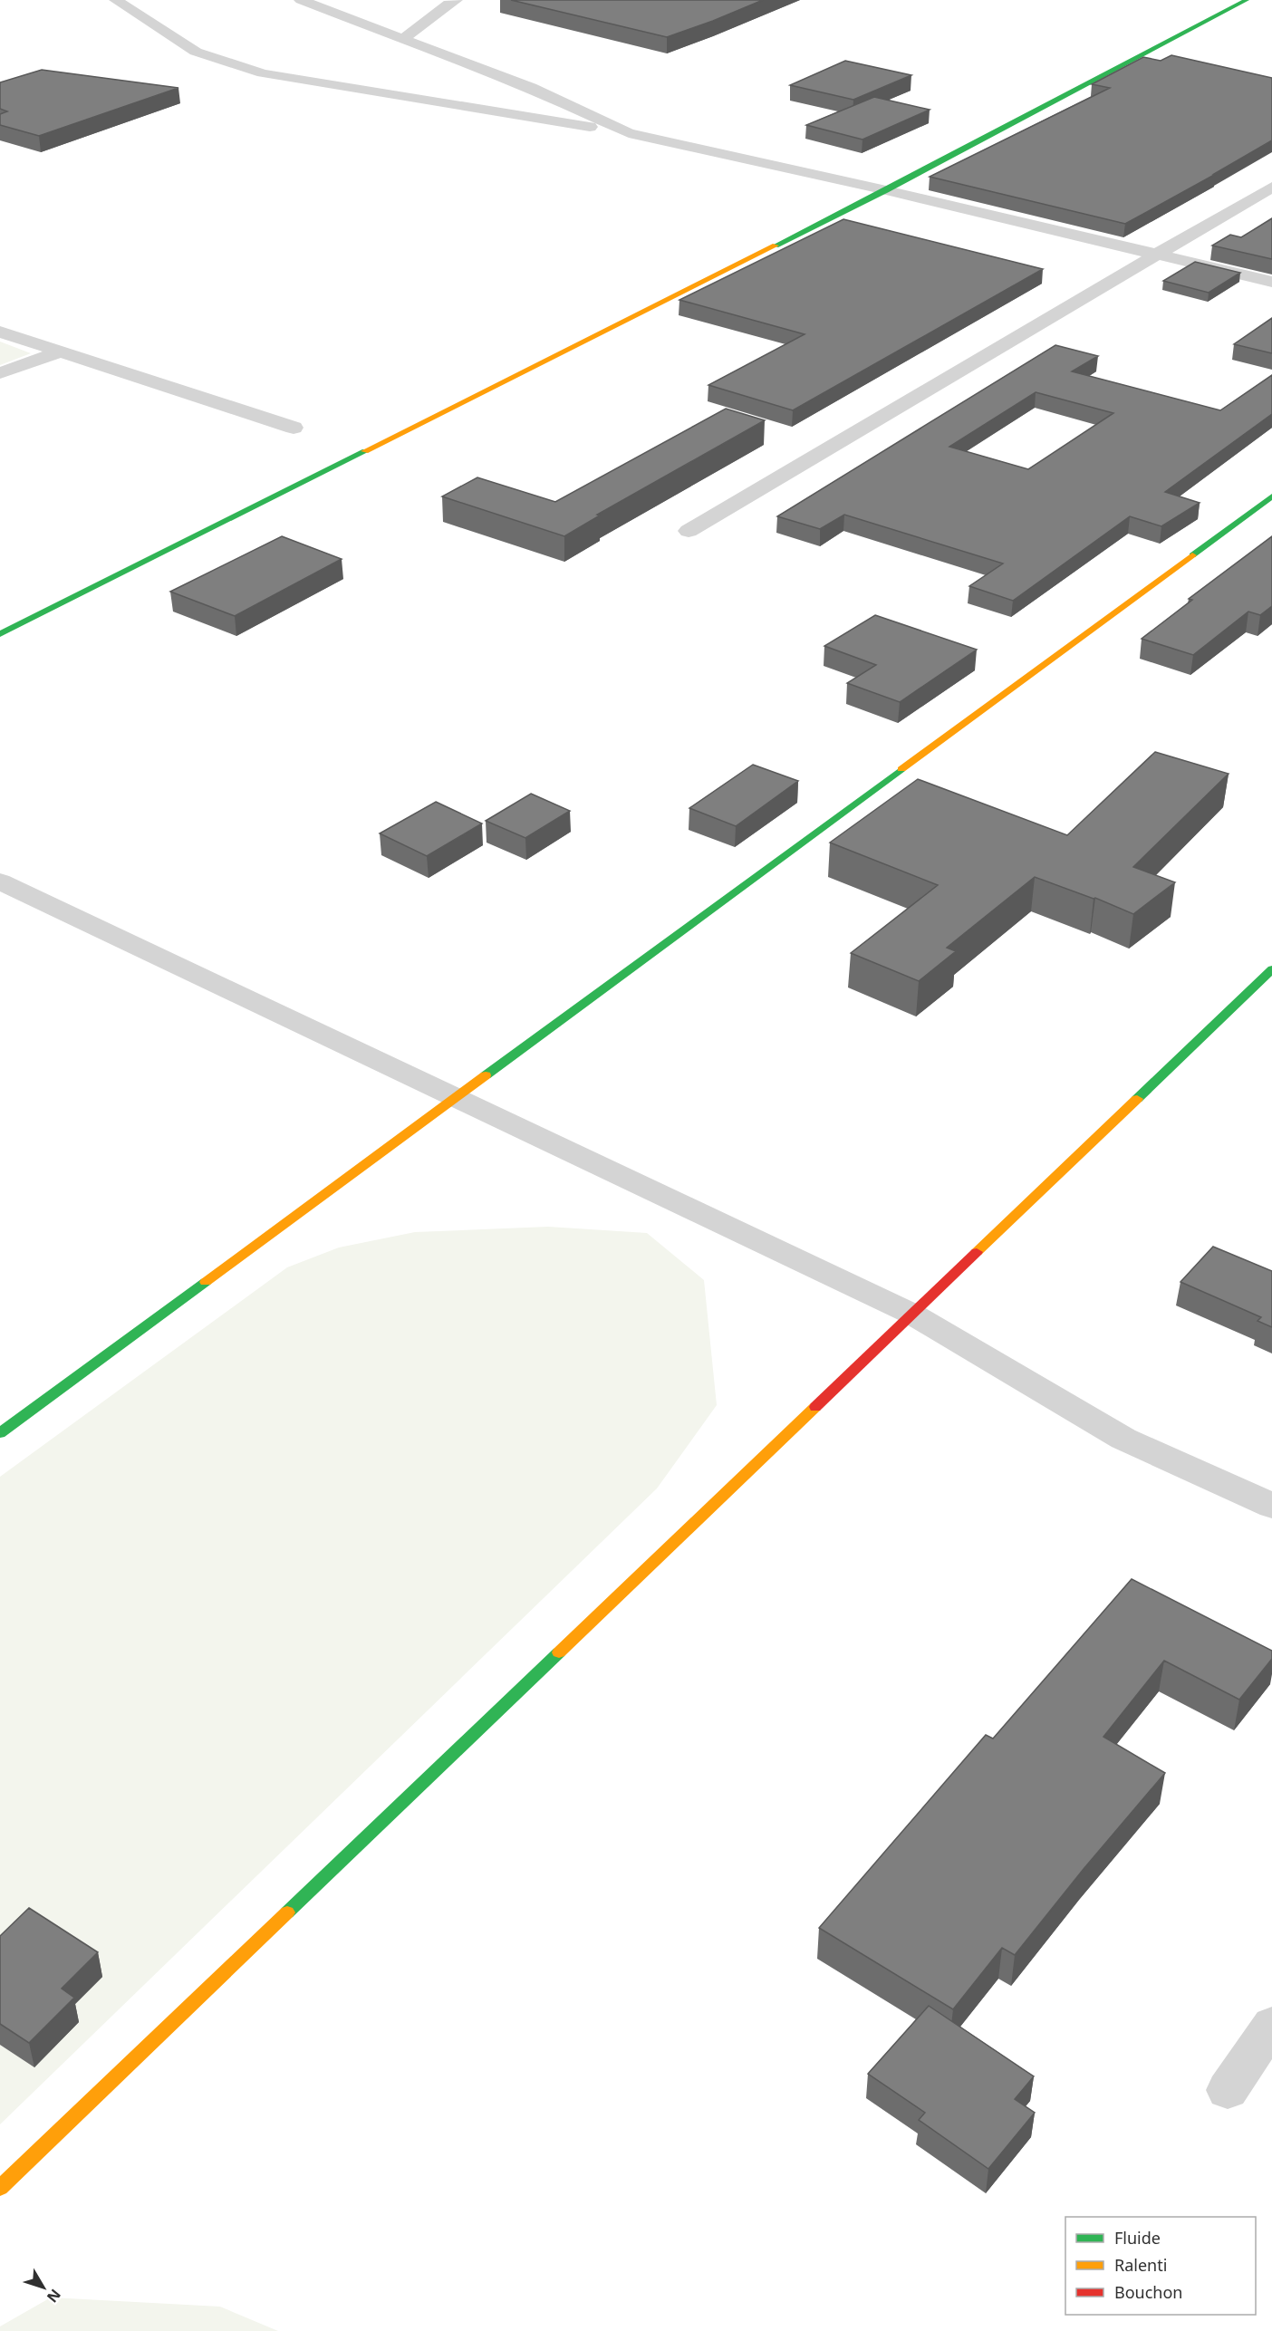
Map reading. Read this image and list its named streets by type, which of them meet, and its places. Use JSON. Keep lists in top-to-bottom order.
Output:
{
  "legend": ["Fluide", "Ralenti", "Bouchon"],
  "north": "bottom right"
}
